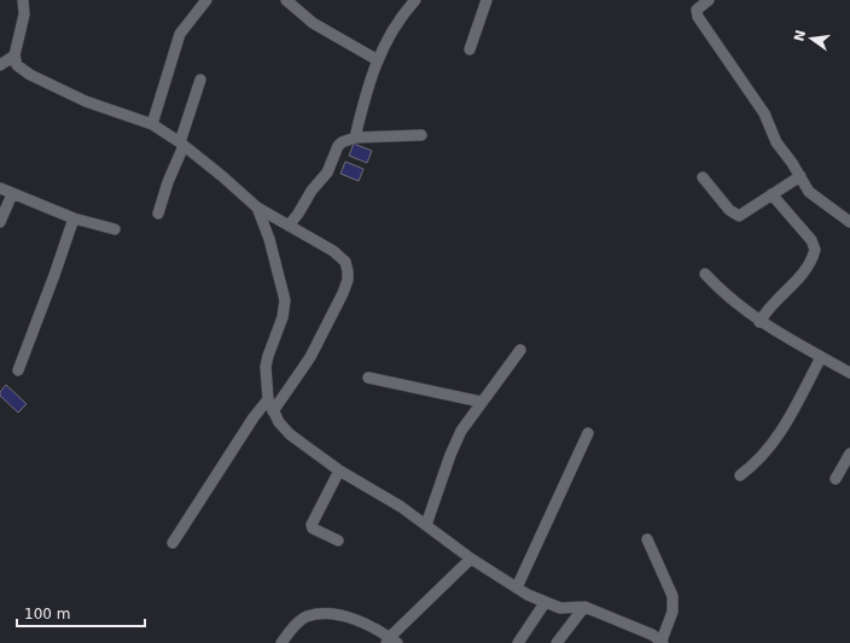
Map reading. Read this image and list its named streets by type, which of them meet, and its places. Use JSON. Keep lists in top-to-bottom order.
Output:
{
  "scale_bar": "100 m",
  "north": "left"
}
